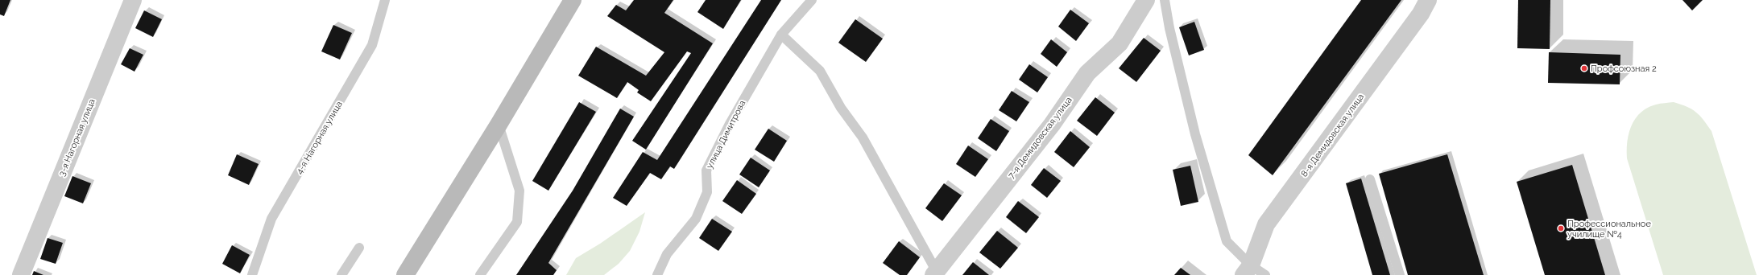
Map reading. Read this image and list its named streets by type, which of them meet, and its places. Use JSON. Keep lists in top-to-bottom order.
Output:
{
  "streets": {
    "street": ["8-я Демидовская улица", "3-я Нагорная улица", "7-я Демидовская улица"],
    "lane": ["улица Димитрова", "4-я Нагорная улица"]
  },
  "places": ["Профсоюзная 2", "Профессиональное училище №4"]
}
